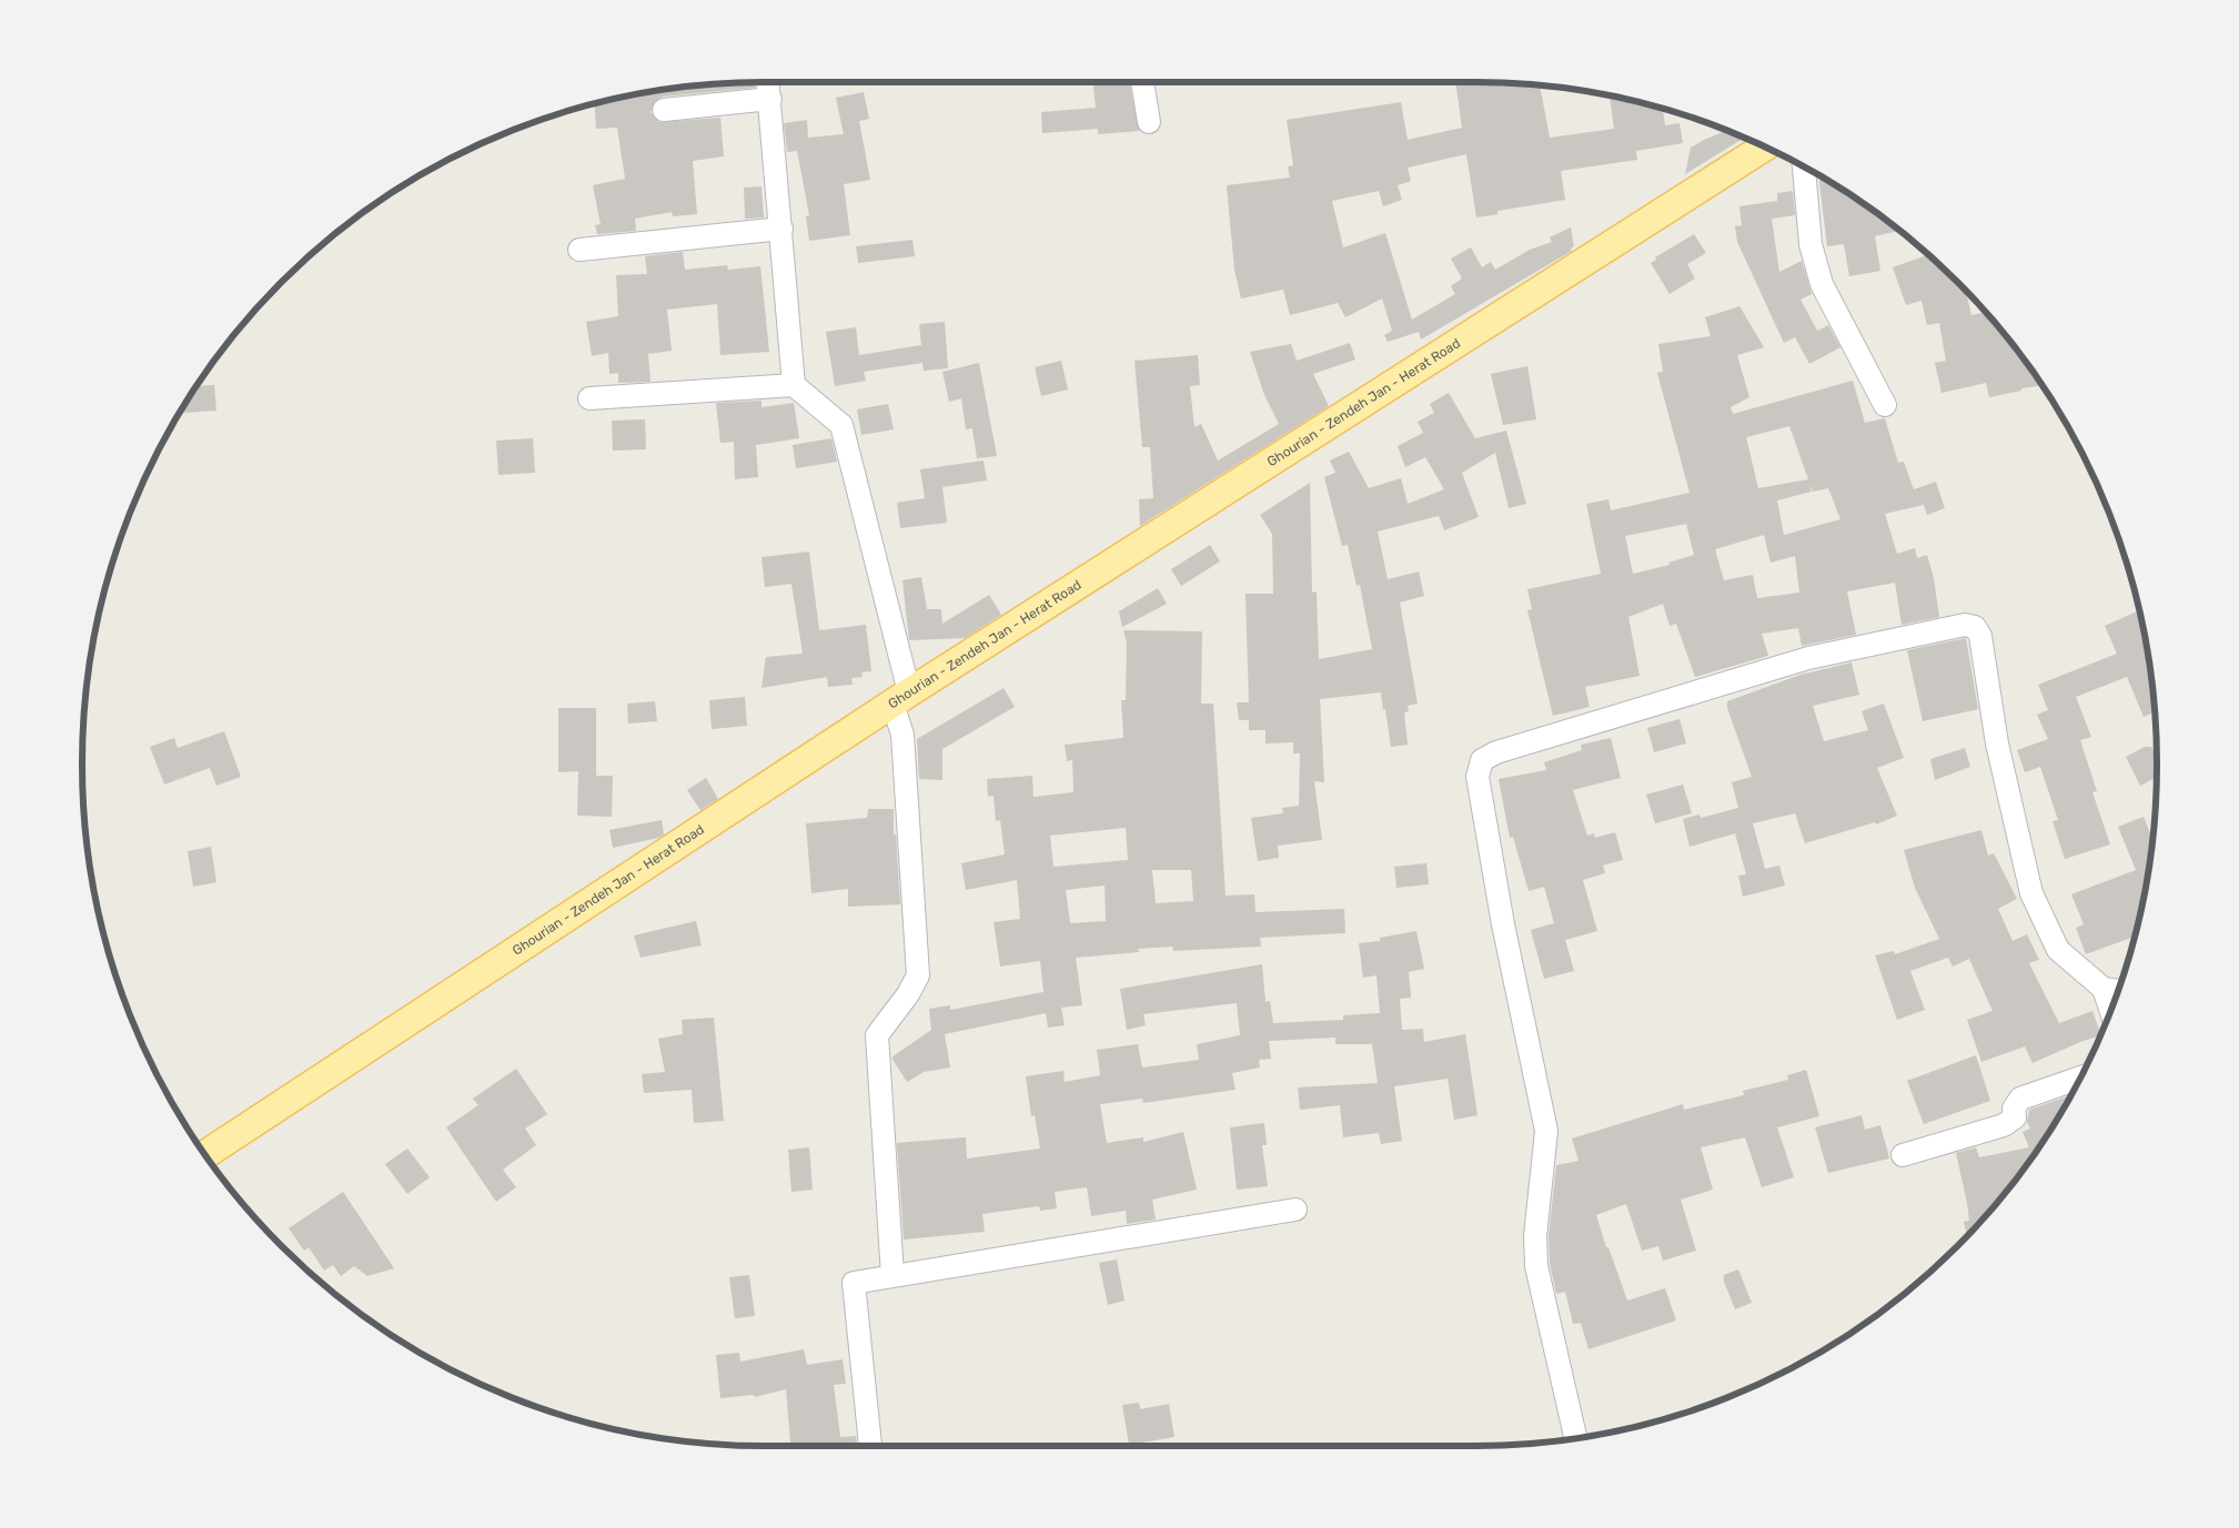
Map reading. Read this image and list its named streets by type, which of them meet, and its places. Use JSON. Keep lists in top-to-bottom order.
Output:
{
  "streets": {
    "main road": ["Ghourian - Zendeh Jan - Herat Road"]
  }
}
